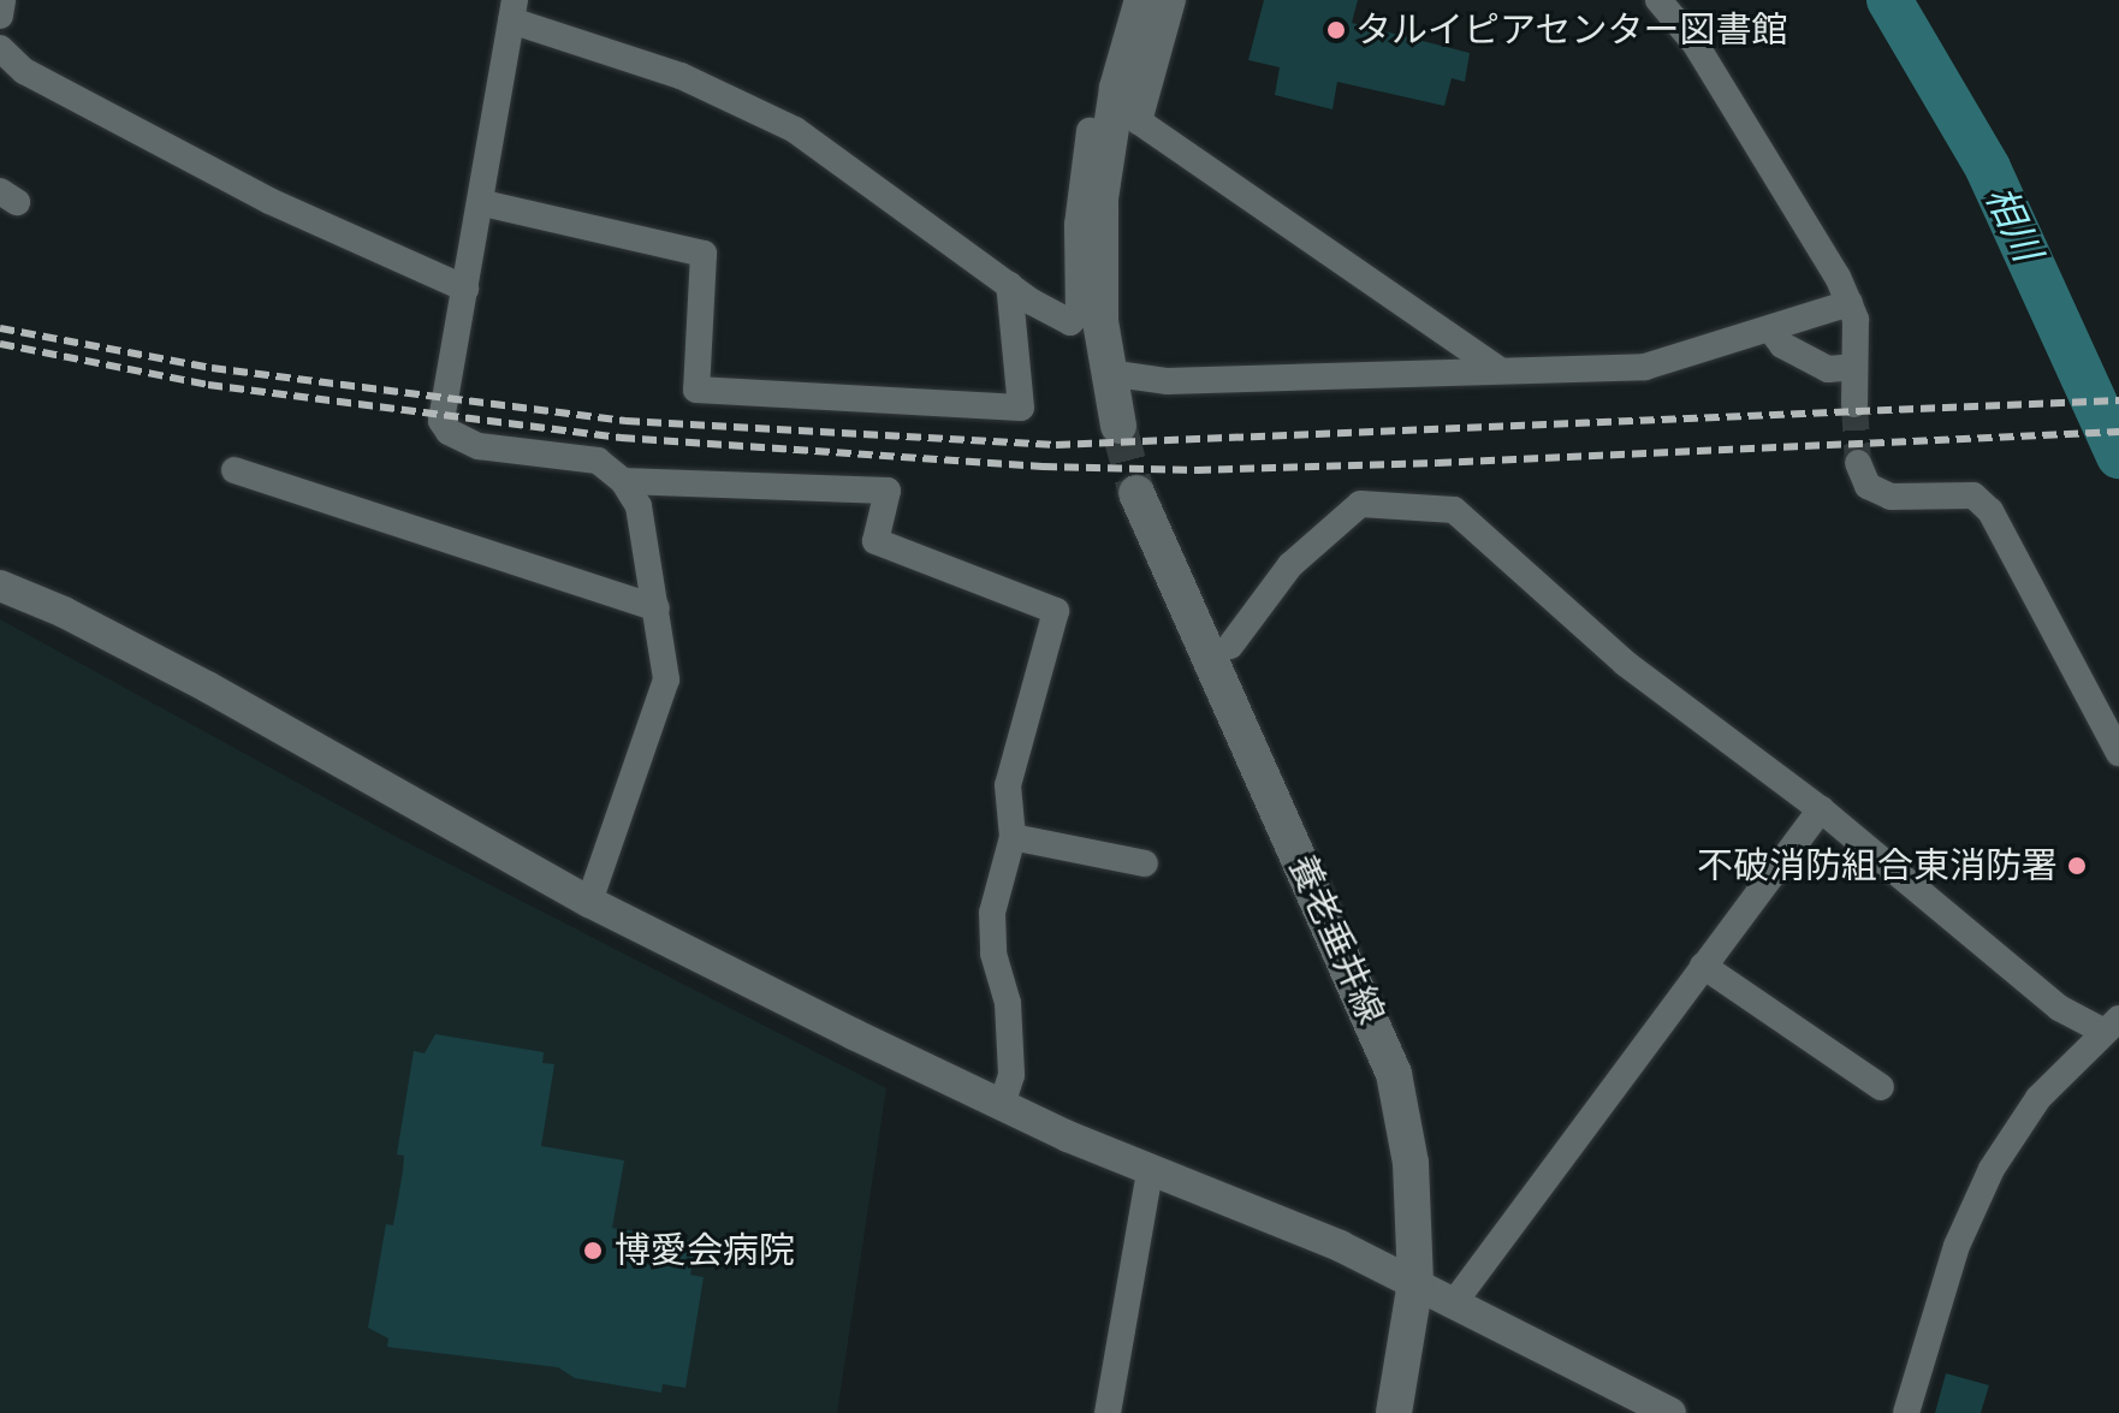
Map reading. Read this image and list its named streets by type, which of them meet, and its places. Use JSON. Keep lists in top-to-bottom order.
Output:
{
  "streets": {
    "main road": ["養老垂井線"]
  },
  "water": ["相川"],
  "places": ["タルイピアセンター図書館", "不破消防組合東消防署", "博愛会病院"]
}
